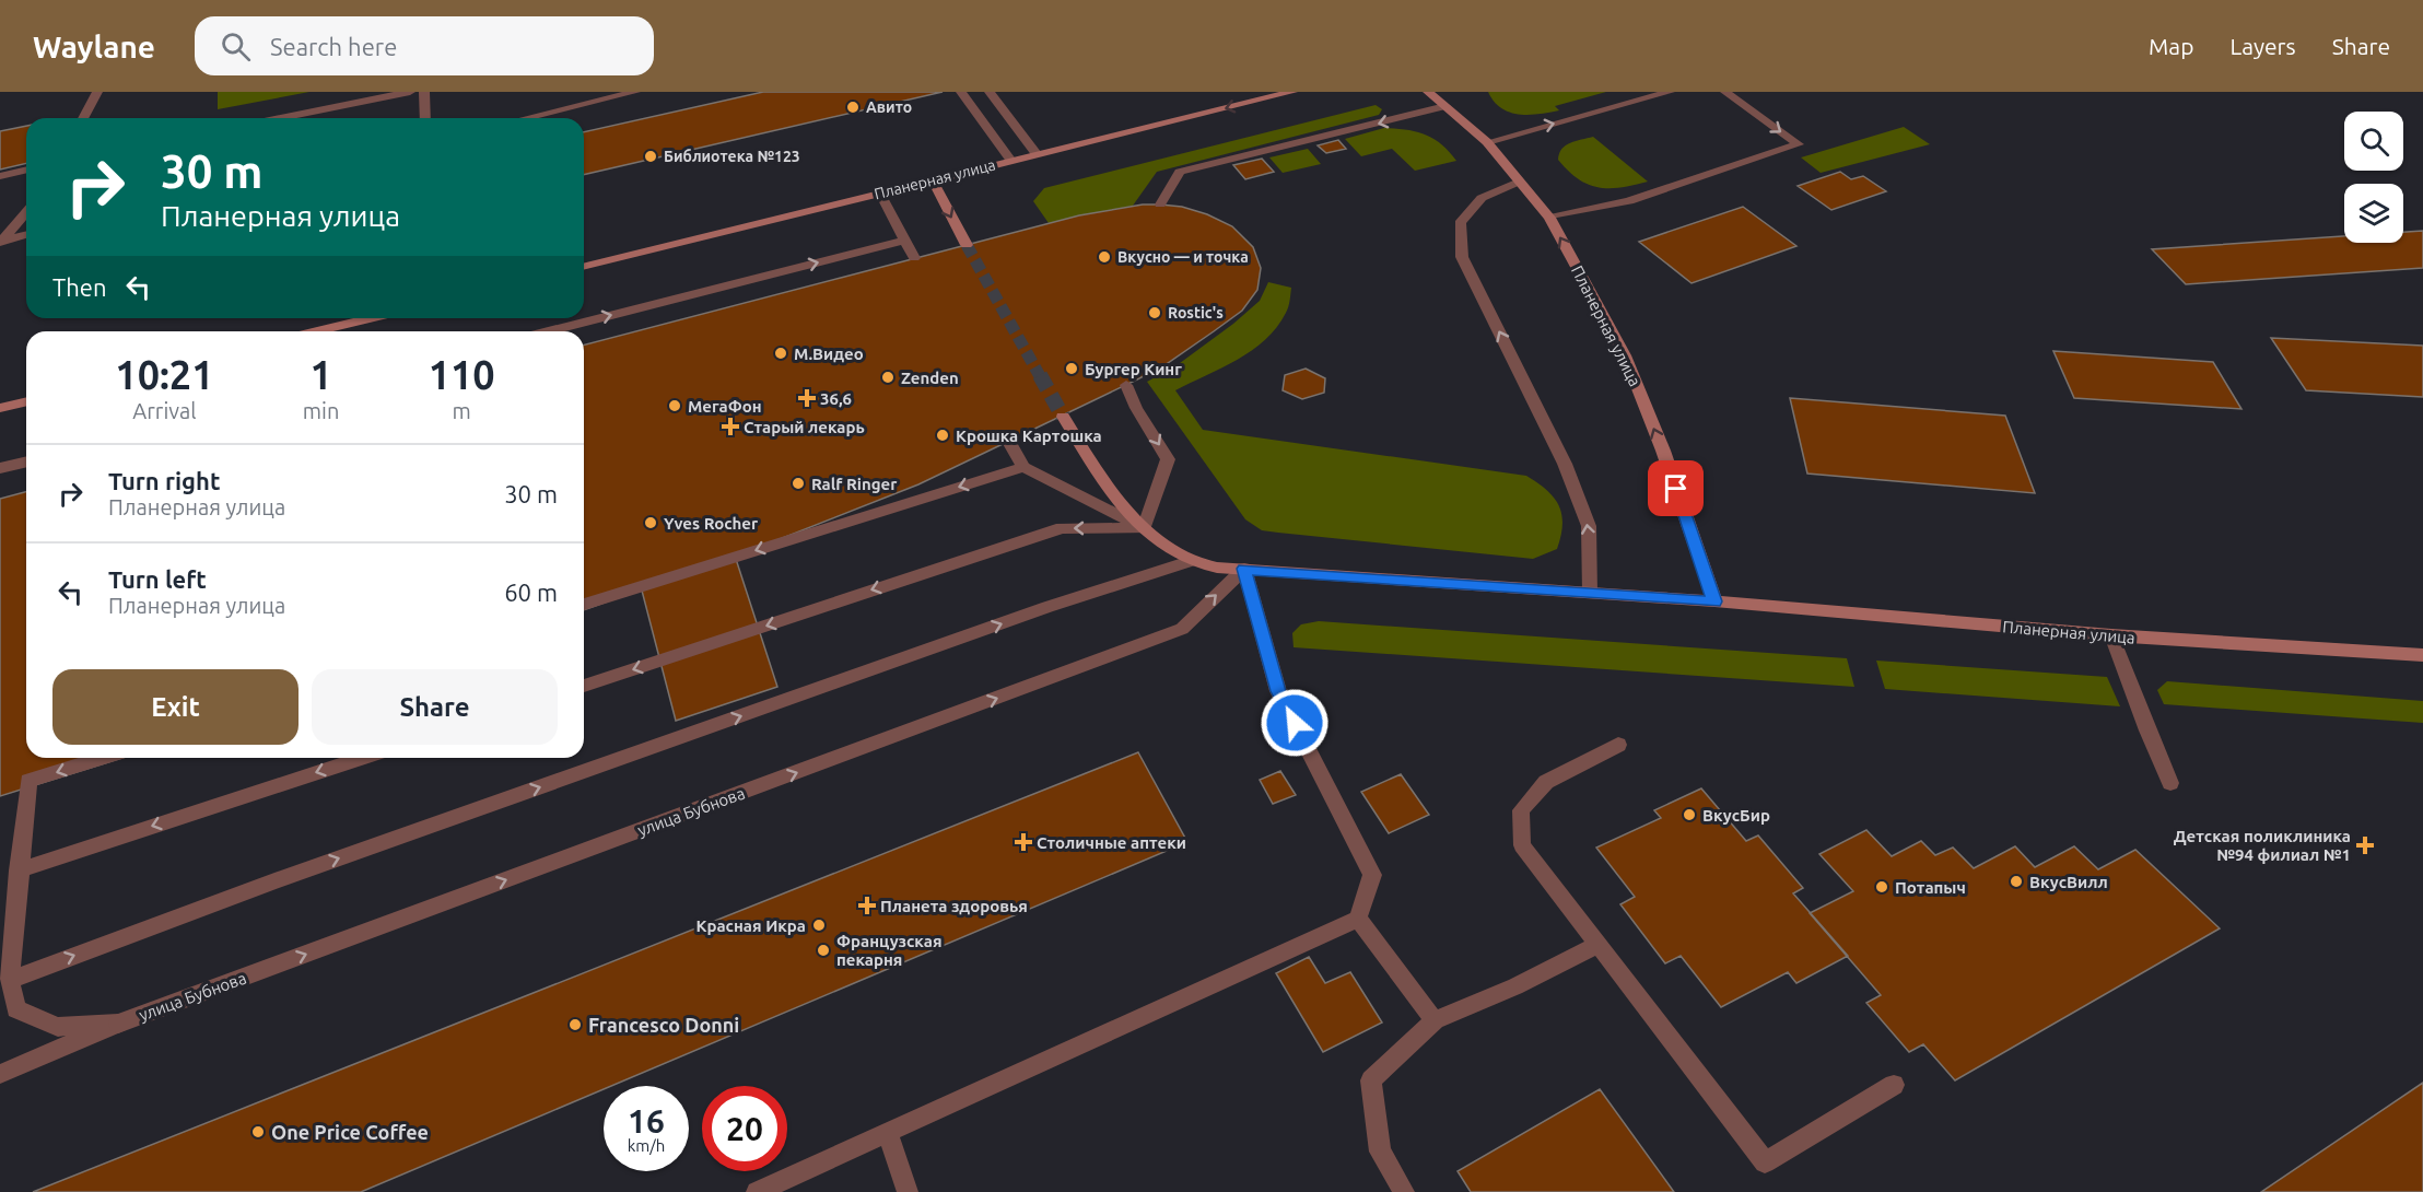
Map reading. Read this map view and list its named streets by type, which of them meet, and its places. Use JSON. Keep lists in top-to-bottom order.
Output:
{
  "streets": {
    "main road": ["Планерная улица"],
    "street": ["улица Бубнова"]
  },
  "crossings": [
    ["Планерная улица", "улица Бубнова"]
  ],
  "places": {
    "other": [
      "Авито",
      "Библиотека №123",
      "Вкусно — и точка",
      "Rostic's",
      "М.Видео",
      "Бургер Кинг",
      "Zenden",
      "МегаФон",
      "Крошка Картошка",
      "Ralf Ringer",
      "Yves Rocher",
      "ВкусБир",
      "ВкусВилл",
      "Потапыч",
      "Красная Икра",
      "Французская пекарня",
      "Francesco Donni",
      "One Price Coffee"
    ],
    "health": [
      "36,6",
      "Старый лекарь",
      "Столичные аптеки",
      "Детская поликлиника №94 филиал №1",
      "Планета здоровья"
    ]
  },
  "page": {
    "header": "Waylane",
    "search": "Search here",
    "nav": ["Map", "Layers", "Share"],
    "turn": ["30 m", "Планерная улица"],
    "then": "Then",
    "eta": [
      "10:21",
      "Arrival",
      "1",
      "min",
      "110",
      "m"
    ],
    "list": [
      {
        "name": "Turn right",
        "note": "Планерная улица",
        "value": "30 m"
      },
      {
        "name": "Turn left",
        "note": "Планерная улица",
        "value": "60 m"
      }
    ],
    "buttons": ["Exit", "Share"],
    "speed": "16 km/h",
    "limit": "20"
  }
}
